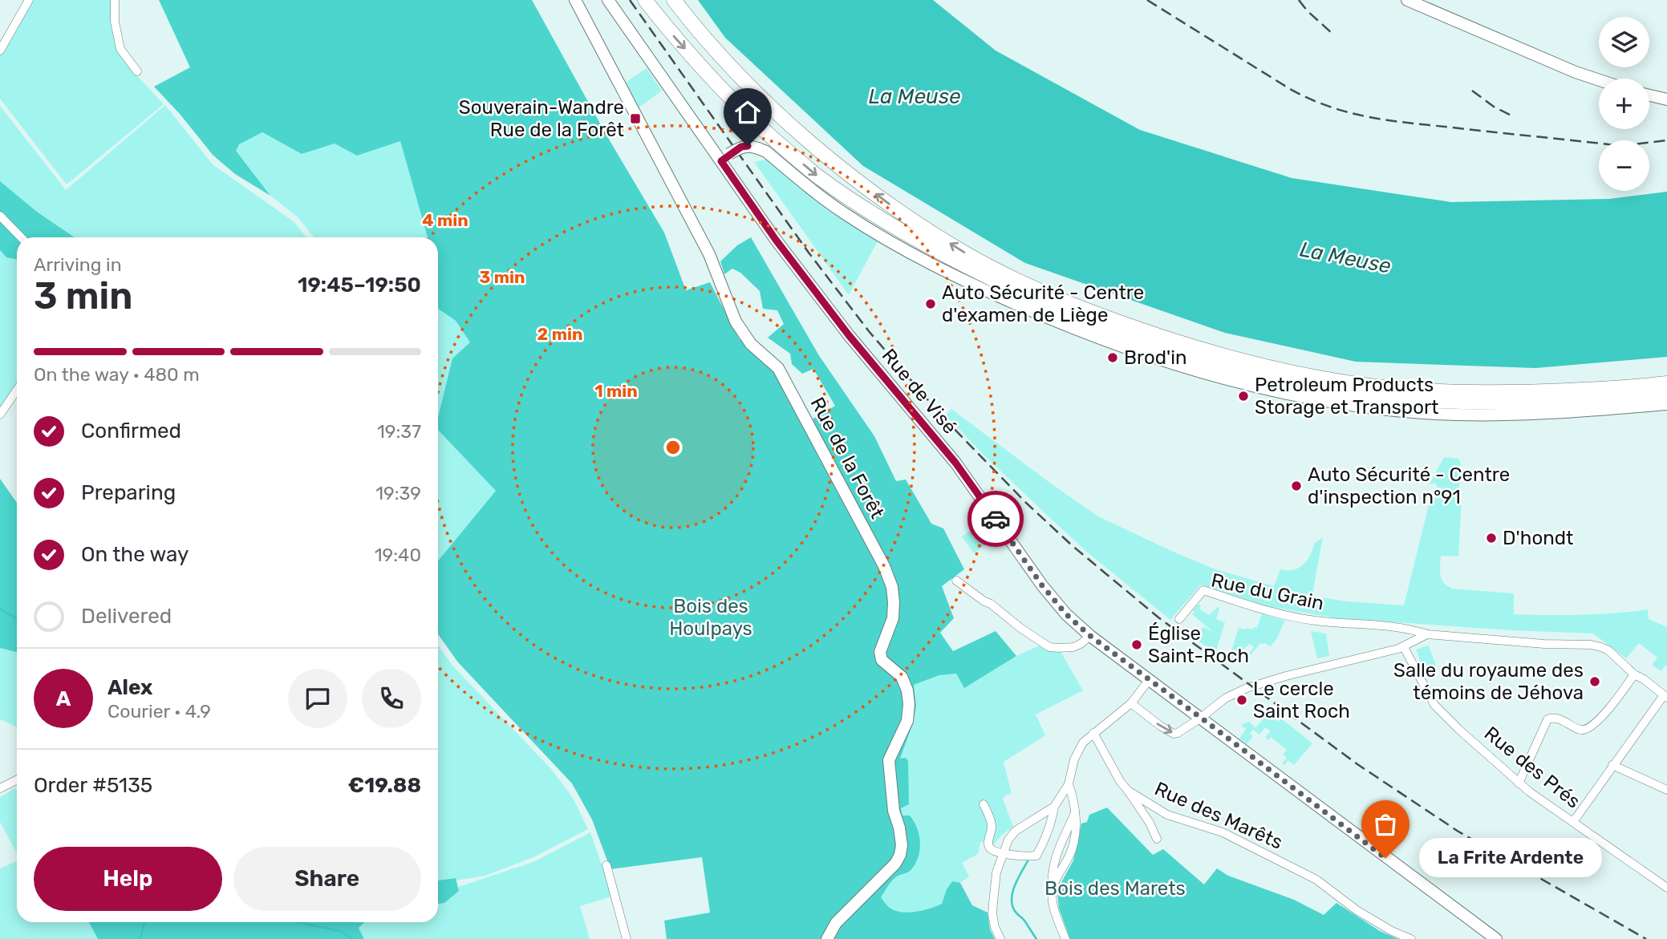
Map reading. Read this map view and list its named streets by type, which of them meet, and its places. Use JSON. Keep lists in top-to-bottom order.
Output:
{
  "streets": {
    "main road": ["Rue de Visé", "Rue de la Forêt"],
    "street": ["Rue du Grain", "Rue des Prés", "Rue des Marêts"]
  },
  "water": ["La Meuse"],
  "parks": ["Bois des Houlpays", "Bois des Marets"],
  "places": {
    "transit": ["Souverain-Wandre Rue de la Forêt"],
    "other": [
      "Auto Sécurité - Centre d'examen de Liège",
      "Brod'in",
      "Petroleum Products Storage et Transport",
      "Auto Sécurité - Centre d'inspection n°91",
      "D'hondt",
      "Église Saint-Roch",
      "Salle du royaume des témoins de Jéhova",
      "Le cercle Saint Roch",
      "La Frite Ardente"
    ]
  },
  "page": {
    "map_buttons": ["+", "−"],
    "heading": ["3 min", "Arriving in", "19:45–19:50"],
    "panel": [
      "Alex",
      "Courier · 4.9",
      "Order #5135",
      "€19.88"
    ],
    "bar": "On the way · 480 m",
    "list": [
      ["Confirmed", "19:37"],
      ["Preparing", "19:39"],
      ["On the way", "19:40"],
      "Delivered"
    ],
    "round": "A",
    "buttons": ["Help", "Share"],
    "bubble": "La Frite Ardente"
  },
  "rings": [
    "4 min",
    "3 min",
    "2 min",
    "1 min"
  ]
}
